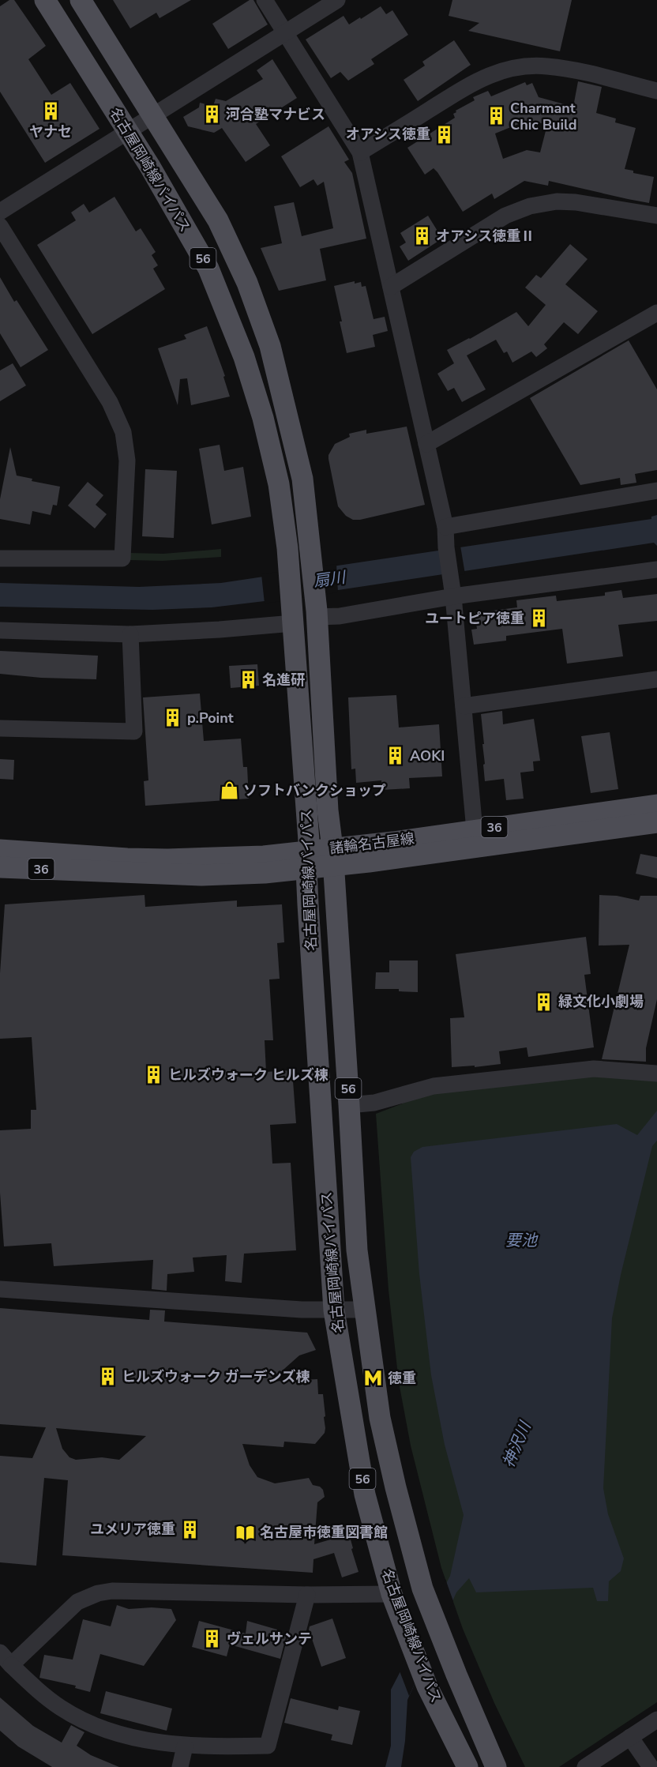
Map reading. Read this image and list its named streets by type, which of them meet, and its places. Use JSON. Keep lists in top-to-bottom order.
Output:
{
  "streets": {
    "main road": [
      "名古屋岡崎線バイパス",
      "56",
      "36",
      "諸輪名古屋線"
    ]
  },
  "crossings": [
    ["名古屋岡崎線バイパス", "諸輪名古屋線"]
  ],
  "water": ["扇川", "要池", "神沢川"],
  "places": {
    "building": [
      "ヤナセ",
      "河合塾マナビス",
      "Charmant Chic Build",
      "オアシス徳重",
      "オアシス徳重Ⅱ",
      "ユートピア徳重",
      "名進研",
      "p.Point",
      "AOKI",
      "緑文化小劇場",
      "ヒルズウォーク ヒルズ棟",
      "ヒルズウォーク ガーデンズ棟",
      "ユメリア徳重",
      "ヴェルサンテ"
    ],
    "shop": ["ソフトバンクショップ"],
    "metro station": ["徳重"],
    "library": ["名古屋市徳重図書館"]
  }
}
